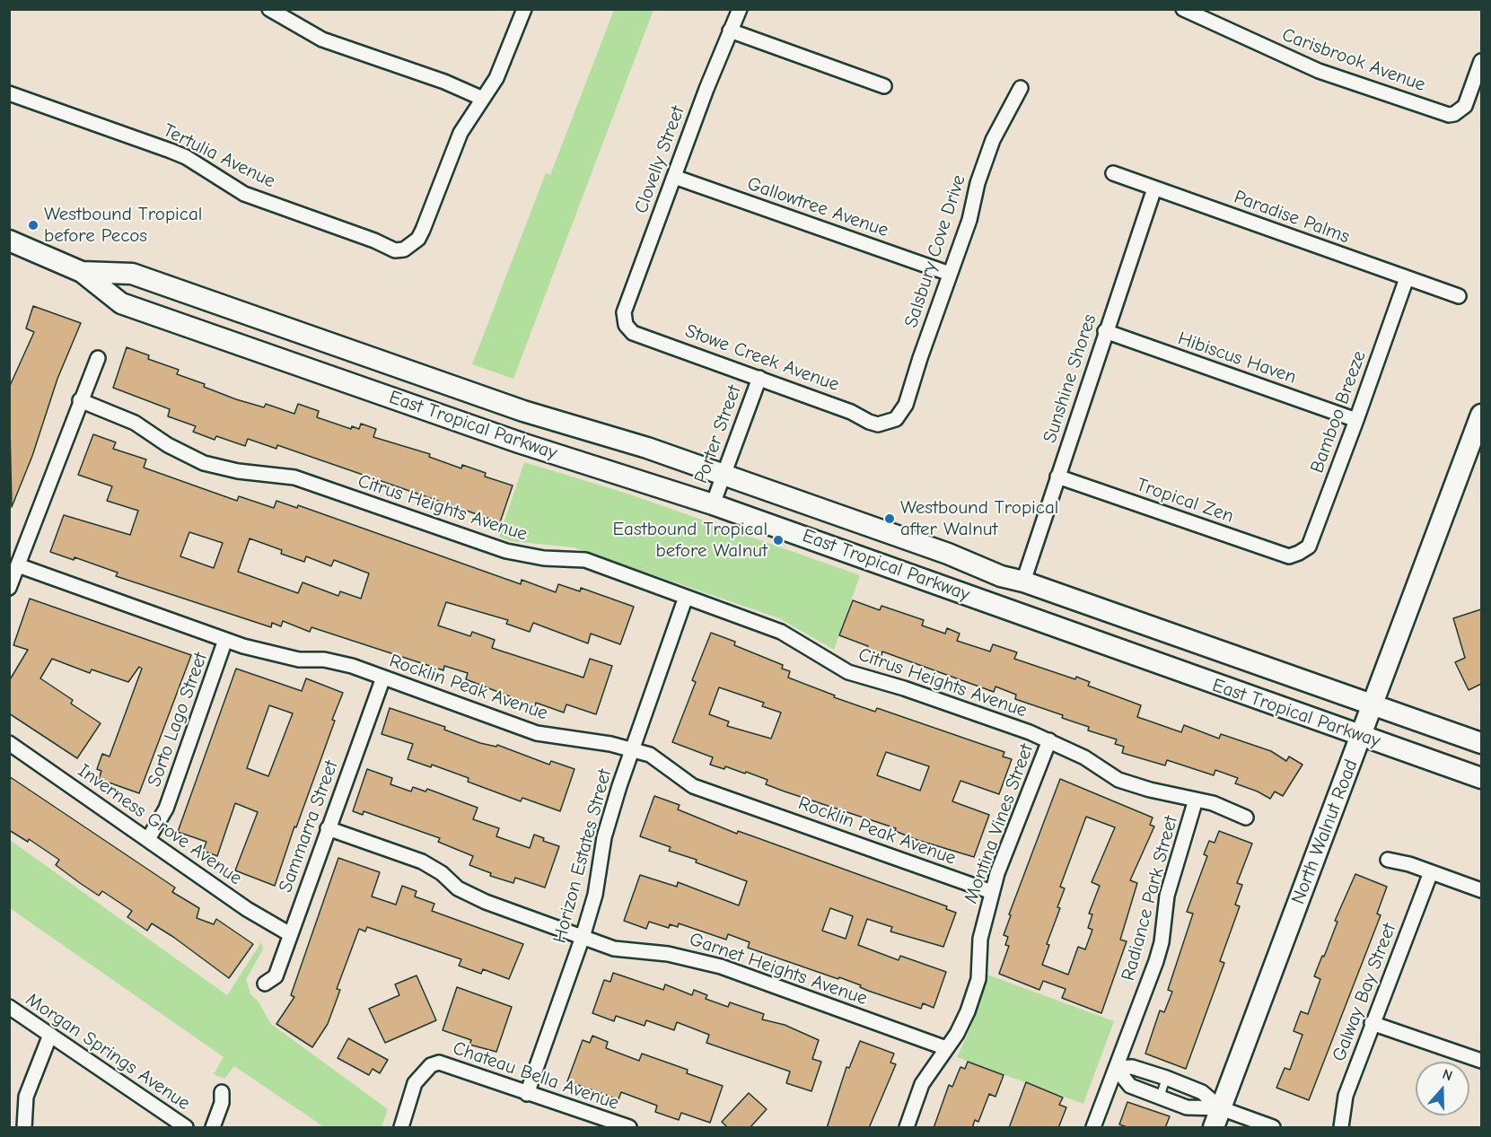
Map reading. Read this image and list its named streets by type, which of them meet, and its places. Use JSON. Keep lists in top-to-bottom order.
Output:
{
  "streets": {
    "main road": ["East Tropical Parkway", "North Walnut Road"],
    "street": [
      "Carisbrook Avenue",
      "Tertulia Avenue",
      "Clovelly Street",
      "Gallowtree Avenue",
      "Paradise Palms",
      "Salsbury Cove Drive",
      "Stowe Creek Avenue",
      "Hibiscus Haven",
      "Sunshine Shores",
      "Bamboo Breeze",
      "Porter Street",
      "Tropical Zen",
      "Citrus Heights Avenue",
      "Rocklin Peak Avenue",
      "Sorto Lago Street",
      "Montina Vines Street",
      "Inverness Grove Avenue",
      "Sammarra Street",
      "Horizon Estates Street",
      "Radiance Park Street",
      "Garnet Heights Avenue",
      "Galway Bay Street",
      "Morgan Springs Avenue",
      "Chateau Bella Avenue"
    ]
  },
  "crossings": [
    ["Clovelly Street", "Gallowtree Avenue"],
    ["Clovelly Street", "Stowe Creek Avenue"],
    ["Gallowtree Avenue", "Salsbury Cove Drive"],
    ["Paradise Palms", "Sunshine Shores"],
    ["Paradise Palms", "Bamboo Breeze"],
    ["Salsbury Cove Drive", "Stowe Creek Avenue"],
    ["Stowe Creek Avenue", "Porter Street"],
    ["Hibiscus Haven", "Sunshine Shores"],
    ["Hibiscus Haven", "Bamboo Breeze"],
    ["Sunshine Shores", "East Tropical Parkway"],
    ["Sunshine Shores", "Tropical Zen"],
    ["Bamboo Breeze", "Tropical Zen"],
    ["East Tropical Parkway", "Porter Street"],
    ["East Tropical Parkway", "North Walnut Road"],
    ["Citrus Heights Avenue", "Montina Vines Street"],
    ["Citrus Heights Avenue", "Horizon Estates Street"],
    ["Citrus Heights Avenue", "Radiance Park Street"],
    ["Rocklin Peak Avenue", "Sorto Lago Street"],
    ["Rocklin Peak Avenue", "Montina Vines Street"],
    ["Rocklin Peak Avenue", "Sammarra Street"],
    ["Rocklin Peak Avenue", "Horizon Estates Street"],
    ["Sorto Lago Street", "Inverness Grove Avenue"],
    ["Montina Vines Street", "Garnet Heights Avenue"],
    ["Inverness Grove Avenue", "Sammarra Street"],
    ["Sammarra Street", "Garnet Heights Avenue"],
    ["Horizon Estates Street", "Garnet Heights Avenue"],
    ["Horizon Estates Street", "Chateau Bella Avenue"]
  ],
  "places": ["Westbound Tropical before Pecos", "Westbound Tropical after Walnut", "Eastbound Tropical before Walnut"],
  "north": "top"
}
